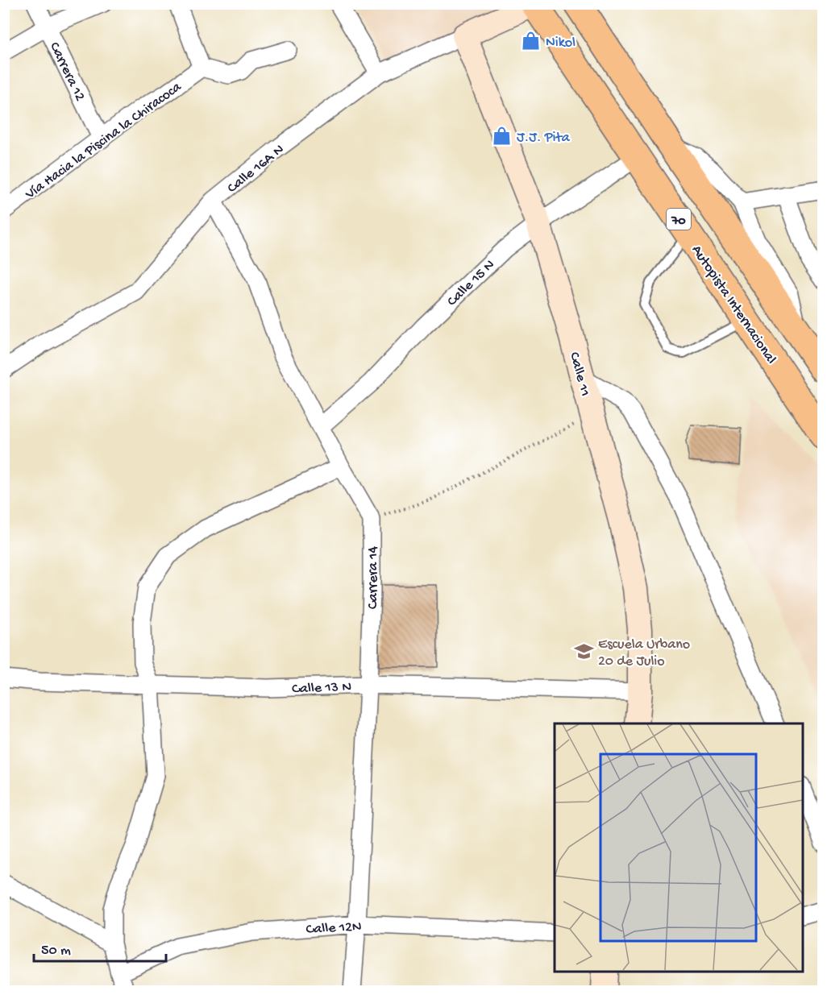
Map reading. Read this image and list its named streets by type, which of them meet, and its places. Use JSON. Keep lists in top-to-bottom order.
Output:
{
  "streets": {
    "highway": ["70", "Autopista Internacional"],
    "street": [
      "Carrera 12",
      "Vía Hacia la Piscina la Chiracoca",
      "Calle 16A N",
      "Calle 15 N",
      "Calle 11",
      "Carrera 14",
      "Calle 13 N",
      "Calle 12N"
    ]
  },
  "crossings": [
    ["Carrera 12", "Vía Hacia la Piscina la Chiracoca"],
    ["Calle 16A N", "Autopista Internacional"],
    ["Calle 16A N", "Calle 11"],
    ["Calle 16A N", "Carrera 14"],
    ["Calle 15 N", "Autopista Internacional"],
    ["Calle 15 N", "Calle 11"],
    ["Calle 15 N", "Carrera 14"],
    ["Calle 11", "Calle 13 N"],
    ["Carrera 14", "Calle 13 N"],
    ["Carrera 14", "Calle 12N"]
  ],
  "places": {
    "shop": ["Nikol", "J.J. Pita"],
    "school or university": ["Escuela Urbano 20 de Julio"]
  },
  "scale_bar": "50 m"
}
